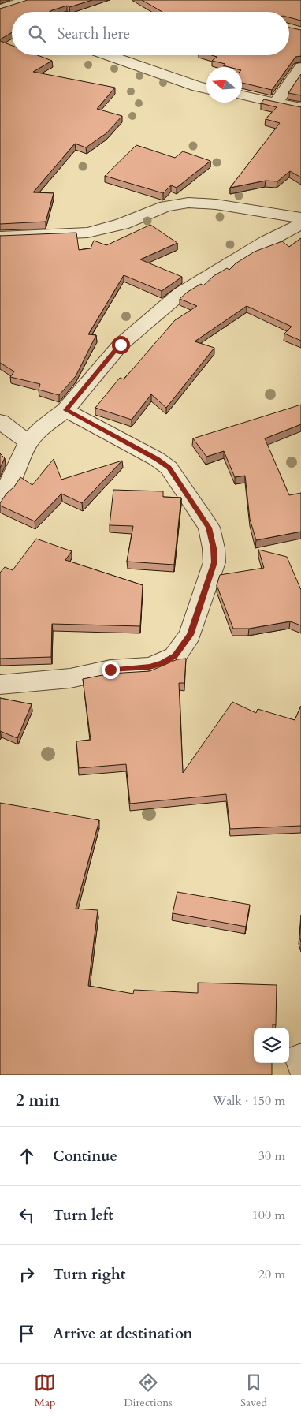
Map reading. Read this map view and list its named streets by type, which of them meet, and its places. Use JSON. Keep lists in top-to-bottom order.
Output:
{
  "north": "left",
  "page": {
    "search": "Search here",
    "heading": ["2 min", "Walk · 150 m"],
    "list": [
      ["Continue", "30 m"],
      ["Turn left", "100 m"],
      ["Turn right", "20 m"],
      "Arrive at destination"
    ],
    "nav": ["Map", "Directions", "Saved"]
  }
}
